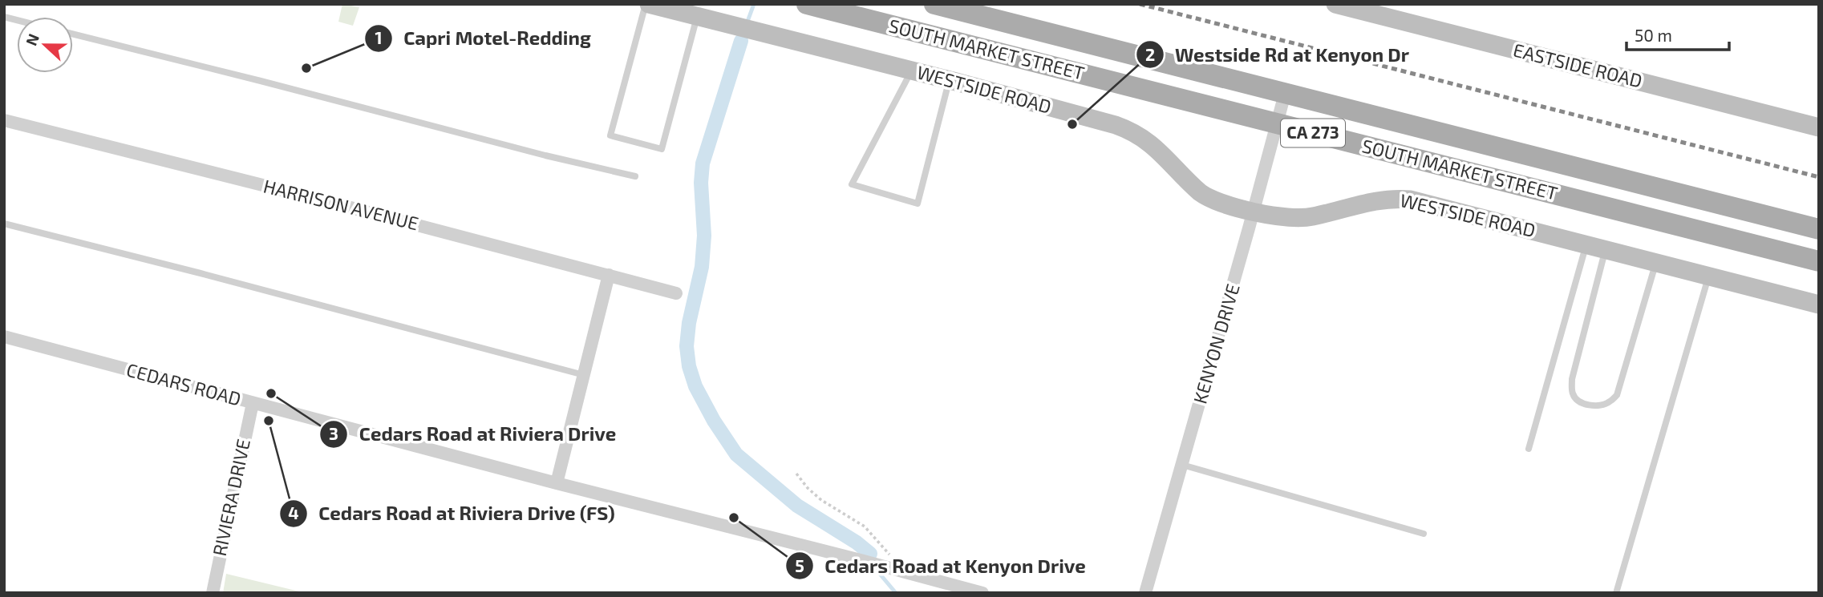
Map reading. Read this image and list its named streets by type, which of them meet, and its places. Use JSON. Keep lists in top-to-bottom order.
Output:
{
  "streets": {
    "main road": ["SOUTH MARKET STREET", "CA 273"],
    "street": [
      "EASTSIDE ROAD",
      "WESTSIDE ROAD",
      "HARRISON AVENUE",
      "KENYON DRIVE",
      "CEDARS ROAD",
      "RIVIERA DRIVE"
    ]
  },
  "crossings": [
    ["SOUTH MARKET STREET", "KENYON DRIVE"],
    ["WESTSIDE ROAD", "KENYON DRIVE"],
    ["CEDARS ROAD", "RIVIERA DRIVE"]
  ],
  "places": [
    "Capri Motel-Redding",
    "Westside Rd at Kenyon Dr",
    "Cedars Road at Riviera Drive",
    "Cedars Road at Riviera Drive (FS)",
    "Cedars Road at Kenyon Drive"
  ],
  "scale_bar": "50 m",
  "north": "left"
}
